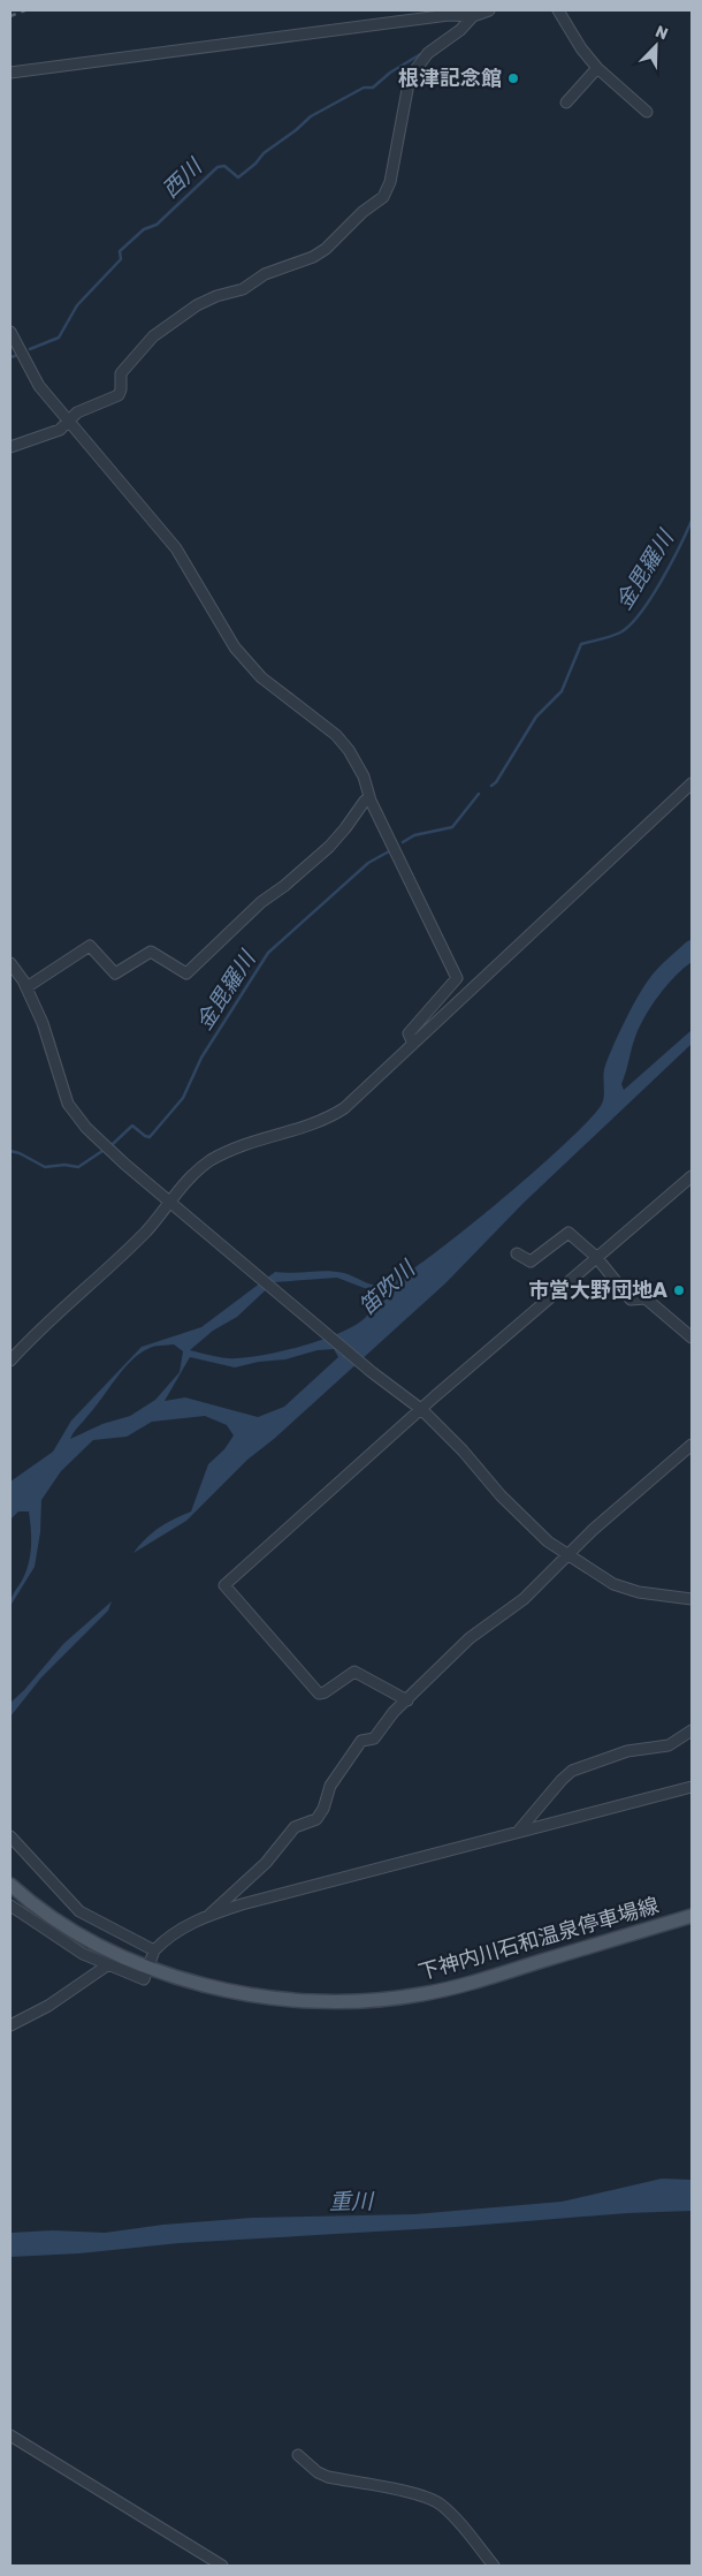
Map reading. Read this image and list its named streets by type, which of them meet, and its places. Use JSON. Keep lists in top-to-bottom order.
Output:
{
  "streets": {
    "main road": ["下神内川石和温泉停車場線"]
  },
  "water": [
    "西川",
    "金毘羅川",
    "笛吹川",
    "重川"
  ],
  "places": ["根津記念館", "市営大野団地A"],
  "north": "top right"
}
